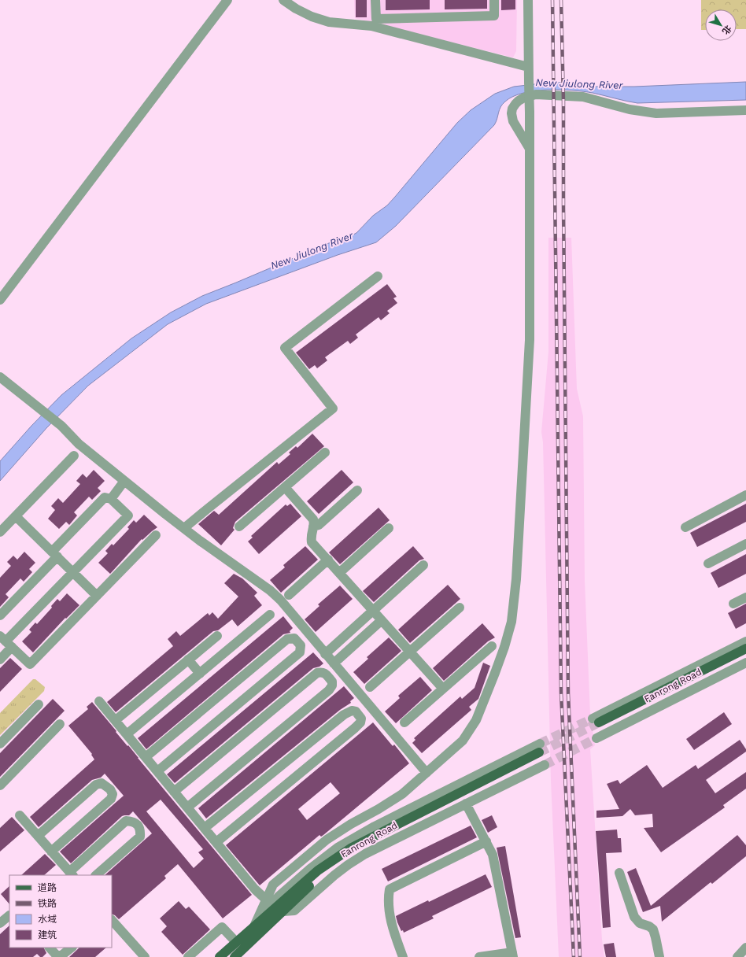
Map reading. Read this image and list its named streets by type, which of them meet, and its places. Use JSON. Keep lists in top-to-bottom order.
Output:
{
  "streets": {
    "main road": ["Fanrong Road"]
  },
  "water": ["New Jiulong River"],
  "legend": [
    "道路",
    "铁路",
    "水域",
    "建筑"
  ],
  "north": "bottom right"
}
